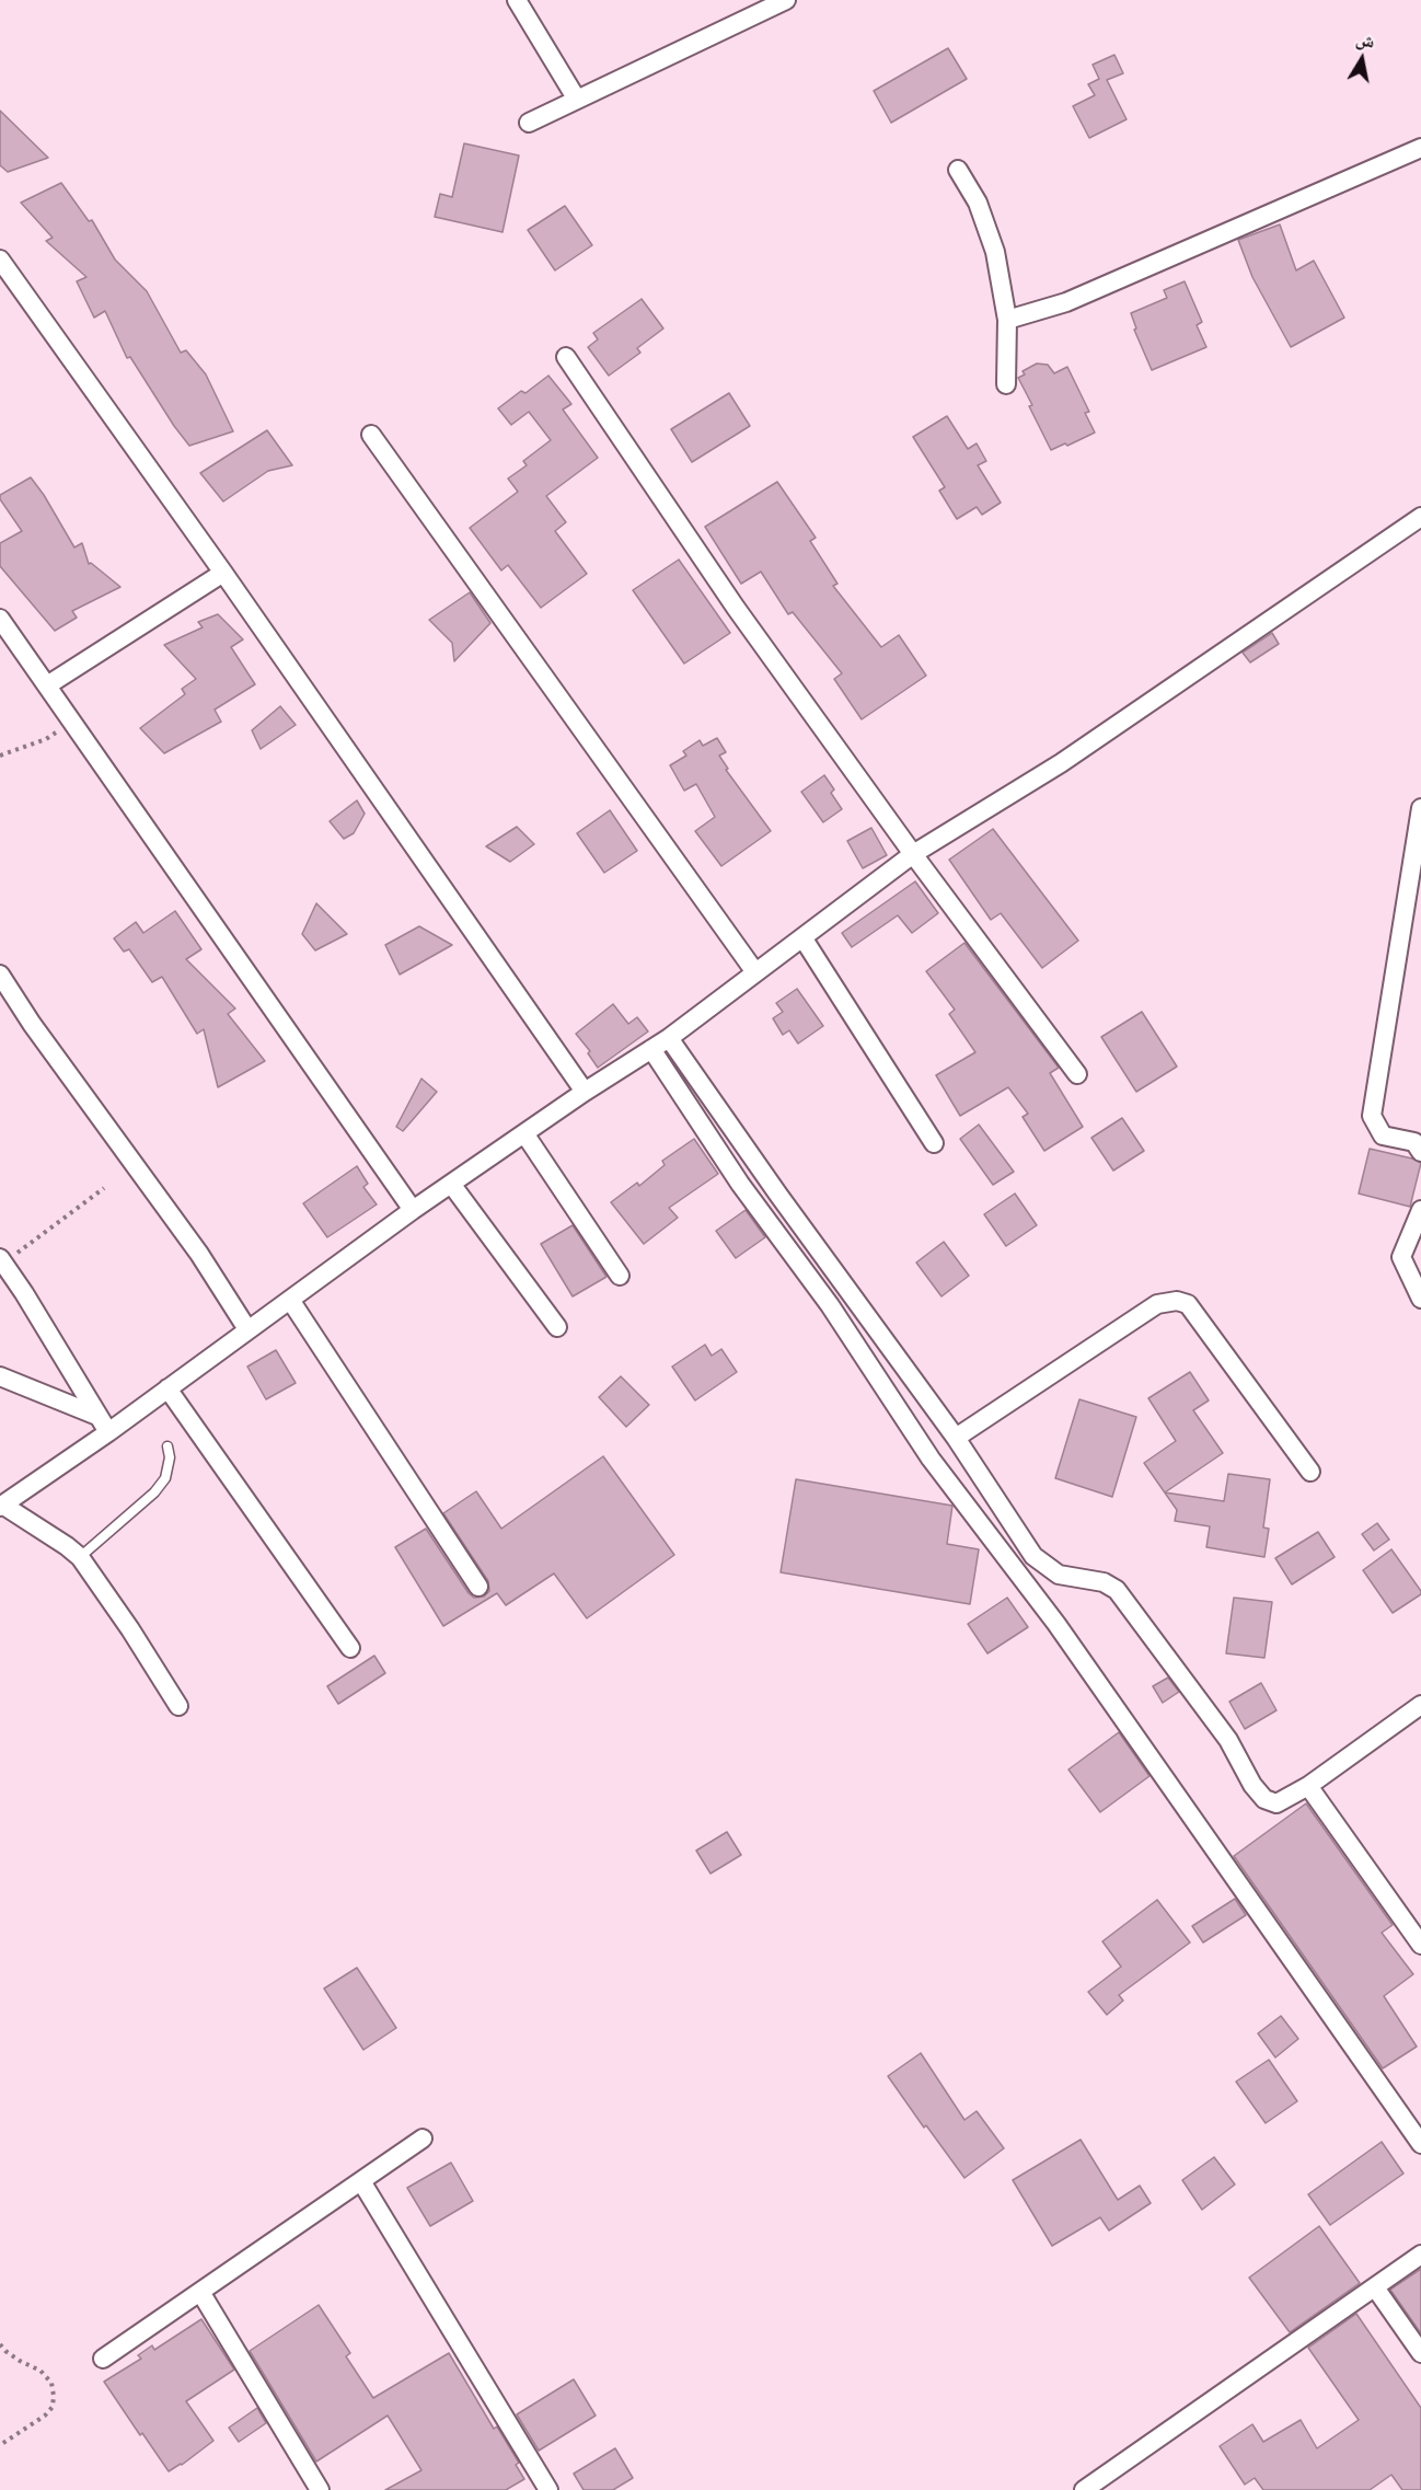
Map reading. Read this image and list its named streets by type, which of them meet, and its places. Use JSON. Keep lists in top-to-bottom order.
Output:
{
  "north": "top"
}
